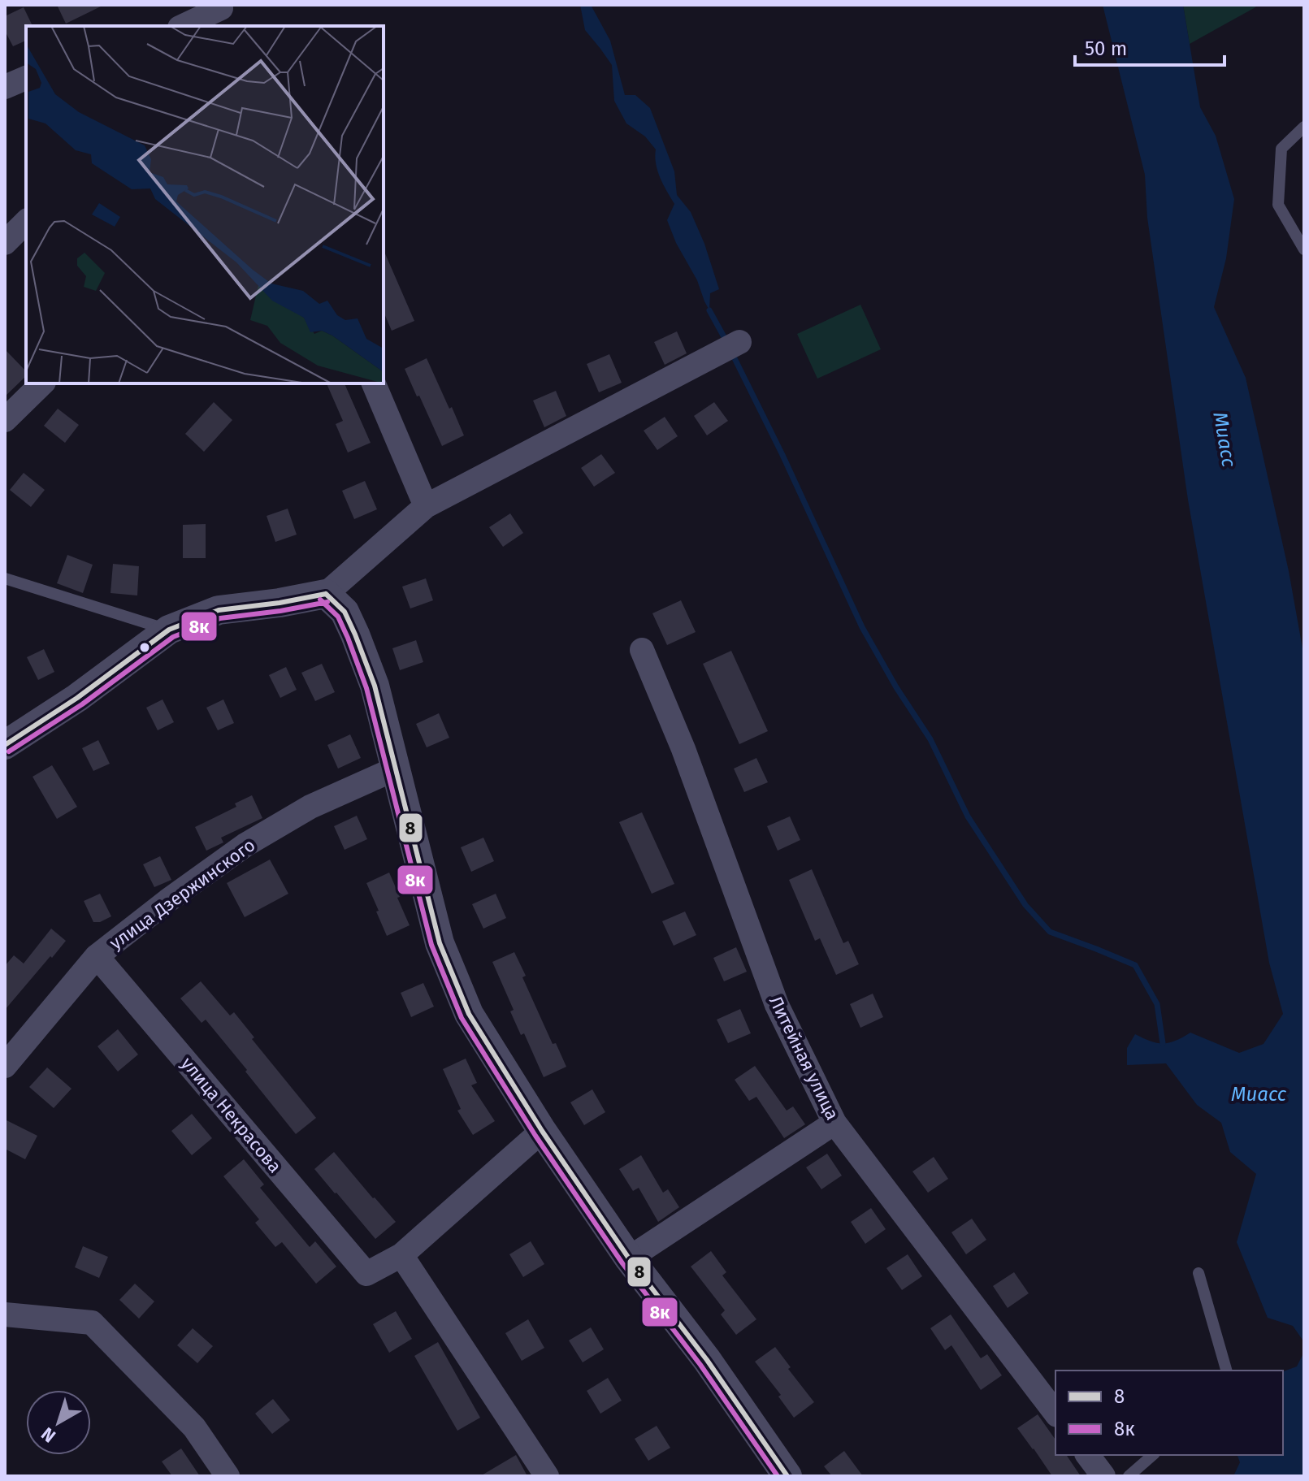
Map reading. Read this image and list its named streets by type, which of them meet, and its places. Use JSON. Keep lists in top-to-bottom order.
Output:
{
  "streets": {
    "street": ["улица Дзержинского", "Литейная улица", "улица Некрасова"]
  },
  "crossings": [
    ["улица Дзержинского", "улица Некрасова"]
  ],
  "water": ["Миасс"],
  "lines": ["transit line 8", "transit line 8к"],
  "legend": ["8", "8к"],
  "scale_bar": "50 m",
  "north": "bottom left"
}
